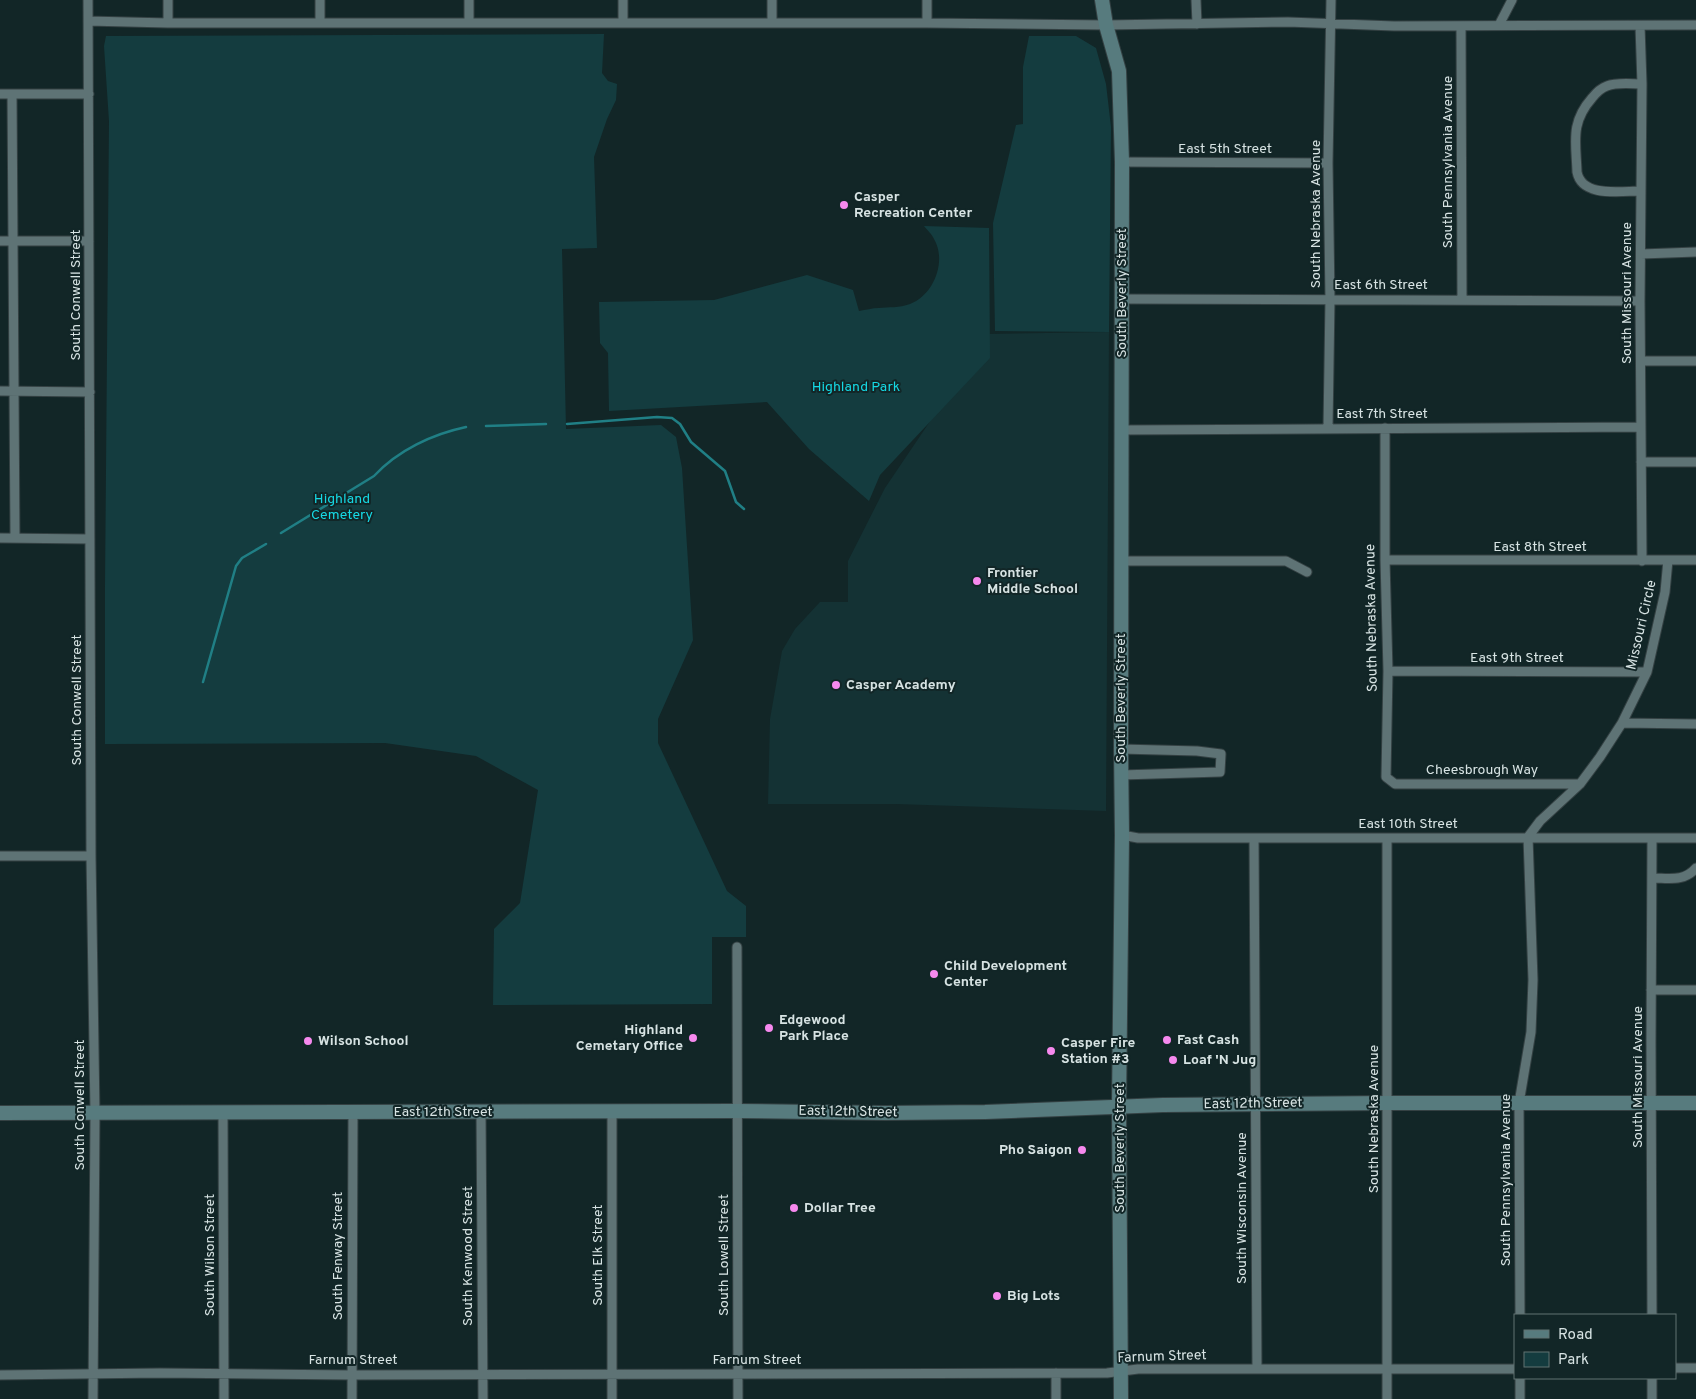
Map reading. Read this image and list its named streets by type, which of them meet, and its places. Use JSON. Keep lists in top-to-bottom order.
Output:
{
  "streets": {
    "street": [
      "East 5th Street",
      "South Pennsylvania Avenue",
      "South Nebraska Avenue",
      "East 6th Street",
      "South Beverly Street",
      "South Missouri Avenue",
      "South Conwell Street",
      "East 7th Street",
      "East 8th Street",
      "Missouri Circle",
      "East 9th Street",
      "Cheesbrough Way",
      "East 10th Street",
      "East 12th Street",
      "South Wisconsin Avenue",
      "South Wilson Street",
      "South Elk Street",
      "South Lowell Street",
      "South Fenway Street",
      "South Kenwood Street",
      "Farnum Street"
    ]
  },
  "crossings": [
    ["East 5th Street", "South Nebraska Avenue"],
    ["East 5th Street", "South Beverly Street"],
    ["South Pennsylvania Avenue", "East 6th Street"],
    ["South Pennsylvania Avenue", "Missouri Circle"],
    ["South Pennsylvania Avenue", "East 10th Street"],
    ["South Pennsylvania Avenue", "East 12th Street"],
    ["South Nebraska Avenue", "East 6th Street"],
    ["South Nebraska Avenue", "East 7th Street"],
    ["South Nebraska Avenue", "East 8th Street"],
    ["South Nebraska Avenue", "East 9th Street"],
    ["South Nebraska Avenue", "Cheesbrough Way"],
    ["South Nebraska Avenue", "East 10th Street"],
    ["South Nebraska Avenue", "East 12th Street"],
    ["South Nebraska Avenue", "Farnum Street"],
    ["East 6th Street", "South Beverly Street"],
    ["East 6th Street", "South Missouri Avenue"],
    ["South Beverly Street", "East 7th Street"],
    ["South Beverly Street", "East 10th Street"],
    ["South Beverly Street", "East 12th Street"],
    ["South Beverly Street", "Farnum Street"],
    ["South Missouri Avenue", "East 7th Street"],
    ["South Missouri Avenue", "East 8th Street"],
    ["South Missouri Avenue", "East 10th Street"],
    ["South Missouri Avenue", "East 12th Street"],
    ["South Conwell Street", "East 12th Street"],
    ["South Conwell Street", "Farnum Street"],
    ["East 8th Street", "Missouri Circle"],
    ["Missouri Circle", "East 9th Street"],
    ["Missouri Circle", "Cheesbrough Way"],
    ["Missouri Circle", "East 10th Street"],
    ["East 10th Street", "South Wisconsin Avenue"],
    ["East 12th Street", "South Wisconsin Avenue"],
    ["East 12th Street", "South Wilson Street"],
    ["East 12th Street", "South Elk Street"],
    ["East 12th Street", "South Lowell Street"],
    ["East 12th Street", "South Fenway Street"],
    ["East 12th Street", "South Kenwood Street"],
    ["South Wisconsin Avenue", "Farnum Street"],
    ["South Wilson Street", "Farnum Street"],
    ["South Elk Street", "Farnum Street"],
    ["South Lowell Street", "Farnum Street"],
    ["South Fenway Street", "Farnum Street"],
    ["South Kenwood Street", "Farnum Street"]
  ],
  "parks": ["Highland Park", "Highland Cemetery"],
  "places": [
    "Casper Recreation Center",
    "Frontier Middle School",
    "Casper Academy",
    "Child Development Center",
    "Edgewood Park Place",
    "Highland Cemetary Office",
    "Fast Cash",
    "Wilson School",
    "Casper Fire Station #3",
    "Loaf 'N Jug",
    "Pho Saigon",
    "Dollar Tree",
    "Big Lots"
  ],
  "legend": ["Road", "Park"]
}
